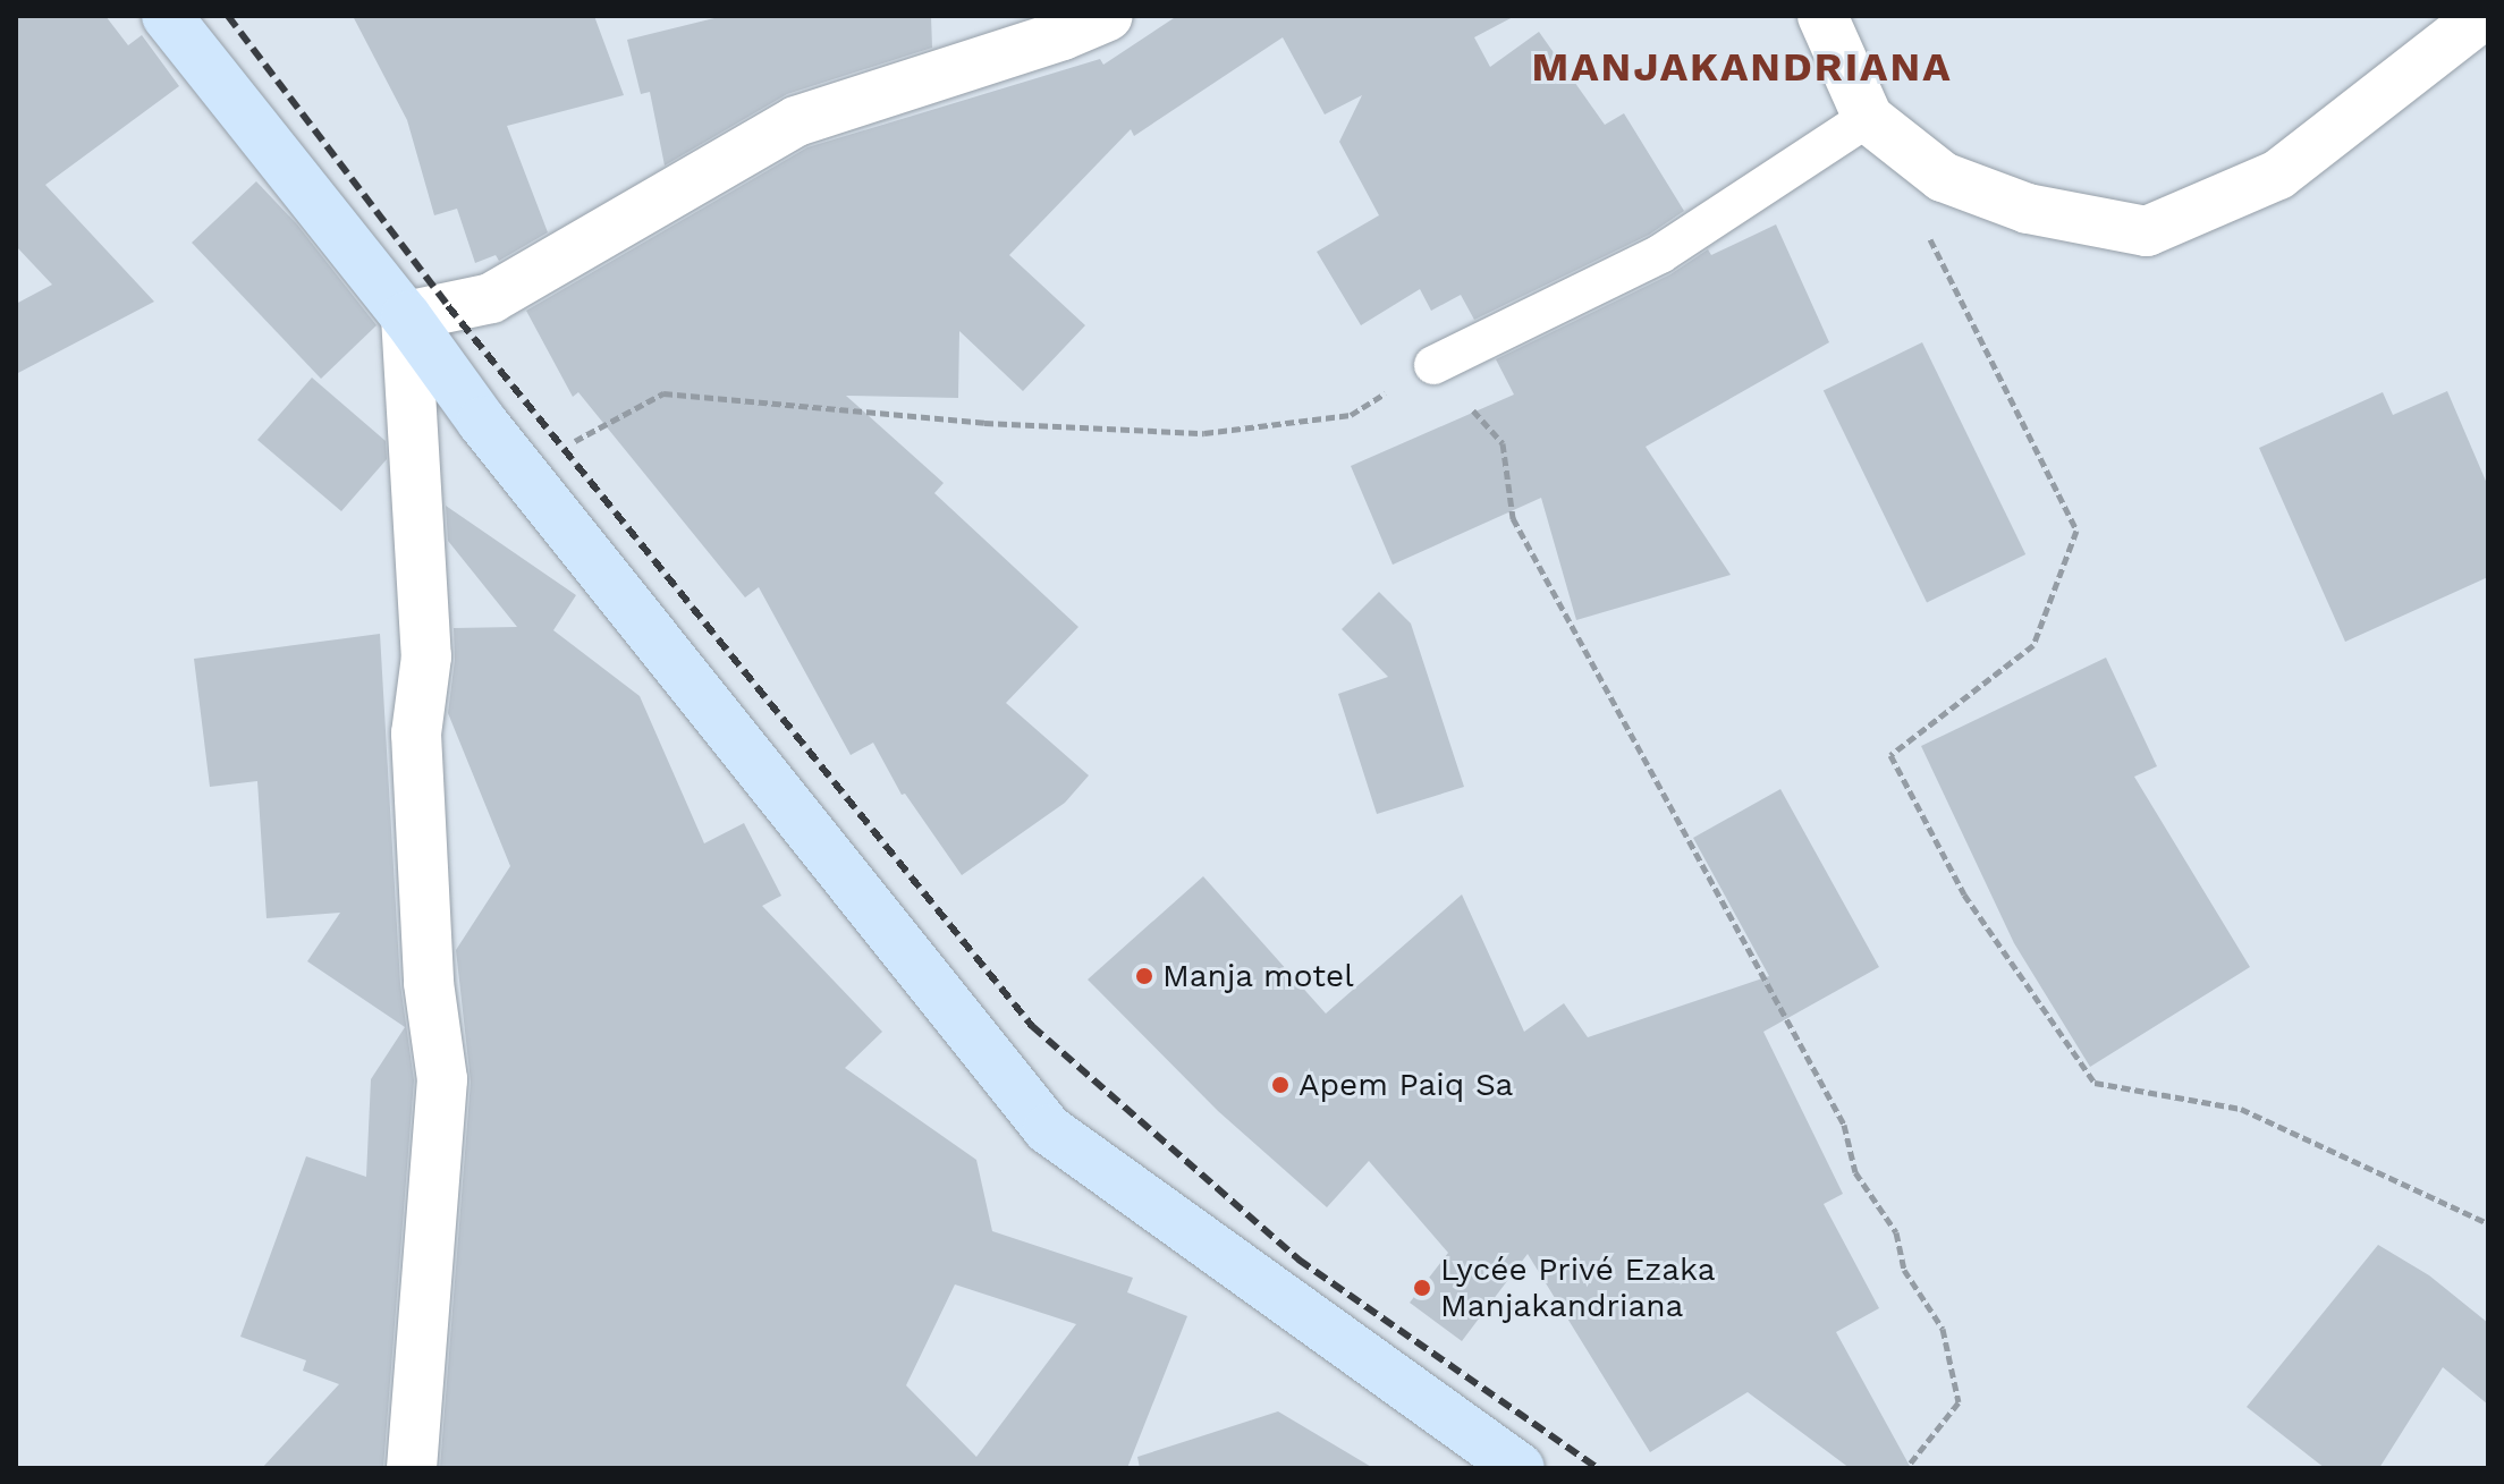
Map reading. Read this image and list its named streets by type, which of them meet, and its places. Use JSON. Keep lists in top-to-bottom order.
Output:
{
  "districts": ["MANJAKANDRIANA"],
  "places": ["Manja motel", "Apem Paiq Sa", "Lycée Privé Ezaka Manjakandriana"]
}
